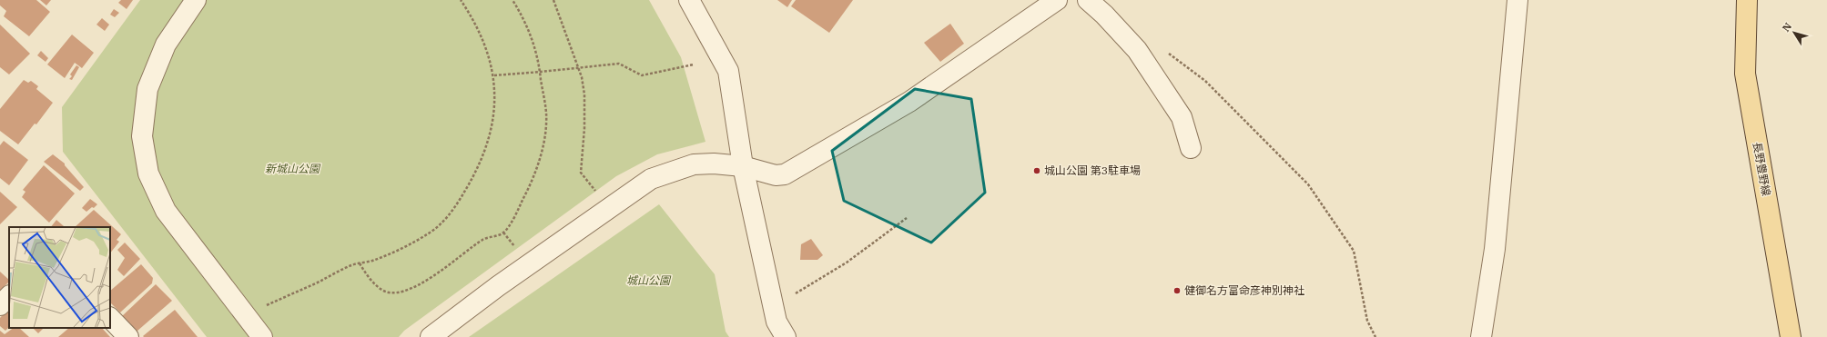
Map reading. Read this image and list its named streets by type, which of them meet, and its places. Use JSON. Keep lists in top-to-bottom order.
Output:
{
  "streets": {
    "main road": ["長野豊野線"]
  },
  "parks": ["新城山公園", "城山公園"],
  "places": ["城山公園 第3駐車場", "健御名方富命彦神別神社"],
  "north": "top left"
}
